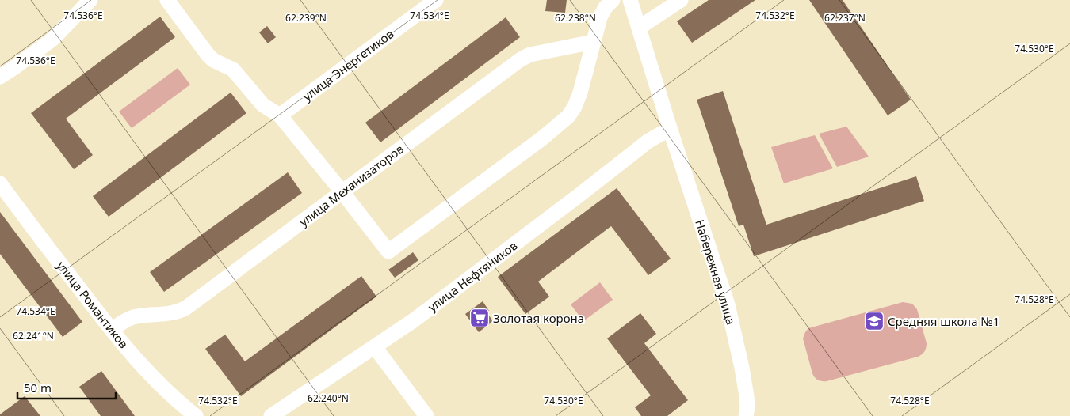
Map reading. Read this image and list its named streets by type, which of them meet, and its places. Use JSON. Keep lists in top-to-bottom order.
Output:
{
  "streets": {
    "street": [
      "улица Энергетиков",
      "улица Механизаторов",
      "Набережная улица",
      "улица Нефтяников",
      "улица Романтиков"
    ]
  },
  "crossings": [
    ["улица Механизаторов", "улица Романтиков"],
    ["Набережная улица", "улица Нефтяников"]
  ],
  "places": {
    "supermarket": ["Золотая корона"],
    "school or university": ["Средняя школа №1"]
  },
  "scale_bar": "50 m",
  "coordinates": [
    "74.536°E",
    "74.534°E",
    "74.532°E",
    "62.239°N",
    "62.238°N",
    "62.237°N",
    "74.530°E",
    "74.528°E",
    "62.241°N",
    "62.240°N"
  ]
}
